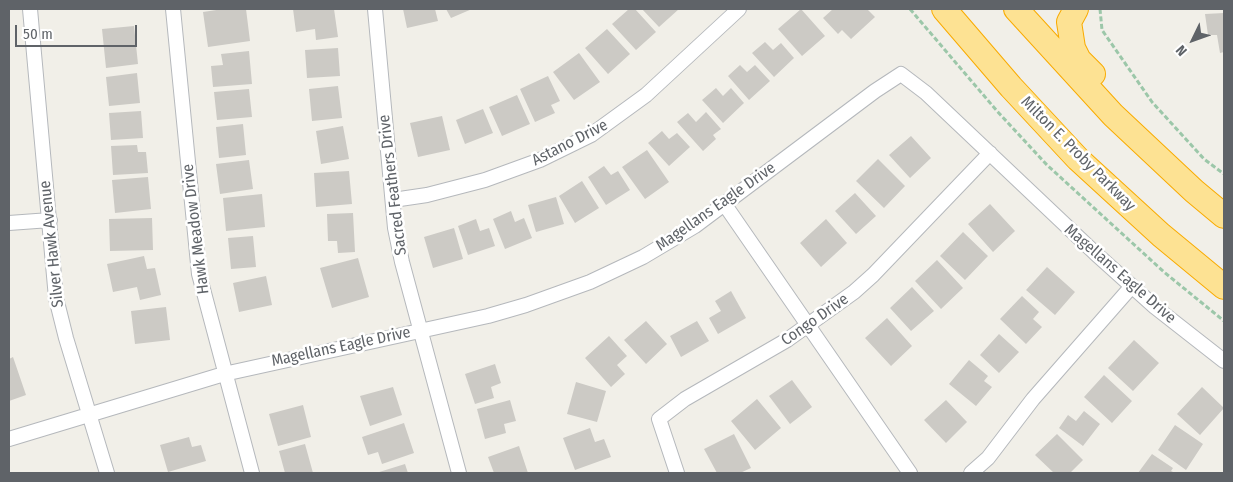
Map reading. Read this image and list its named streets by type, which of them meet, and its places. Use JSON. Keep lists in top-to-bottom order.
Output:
{
  "streets": {
    "highway": ["Milton E. Proby Parkway"],
    "street": [
      "Astano Drive",
      "Sacred Feathers Drive",
      "Magellans Eagle Drive",
      "Hawk Meadow Drive",
      "Silver Hawk Avenue",
      "Congo Drive"
    ]
  },
  "crossings": [
    ["Astano Drive", "Sacred Feathers Drive"],
    ["Sacred Feathers Drive", "Magellans Eagle Drive"],
    ["Magellans Eagle Drive", "Hawk Meadow Drive"],
    ["Magellans Eagle Drive", "Silver Hawk Avenue"],
    ["Magellans Eagle Drive", "Congo Drive"]
  ],
  "scale_bar": "50 m",
  "north": "bottom left"
}
